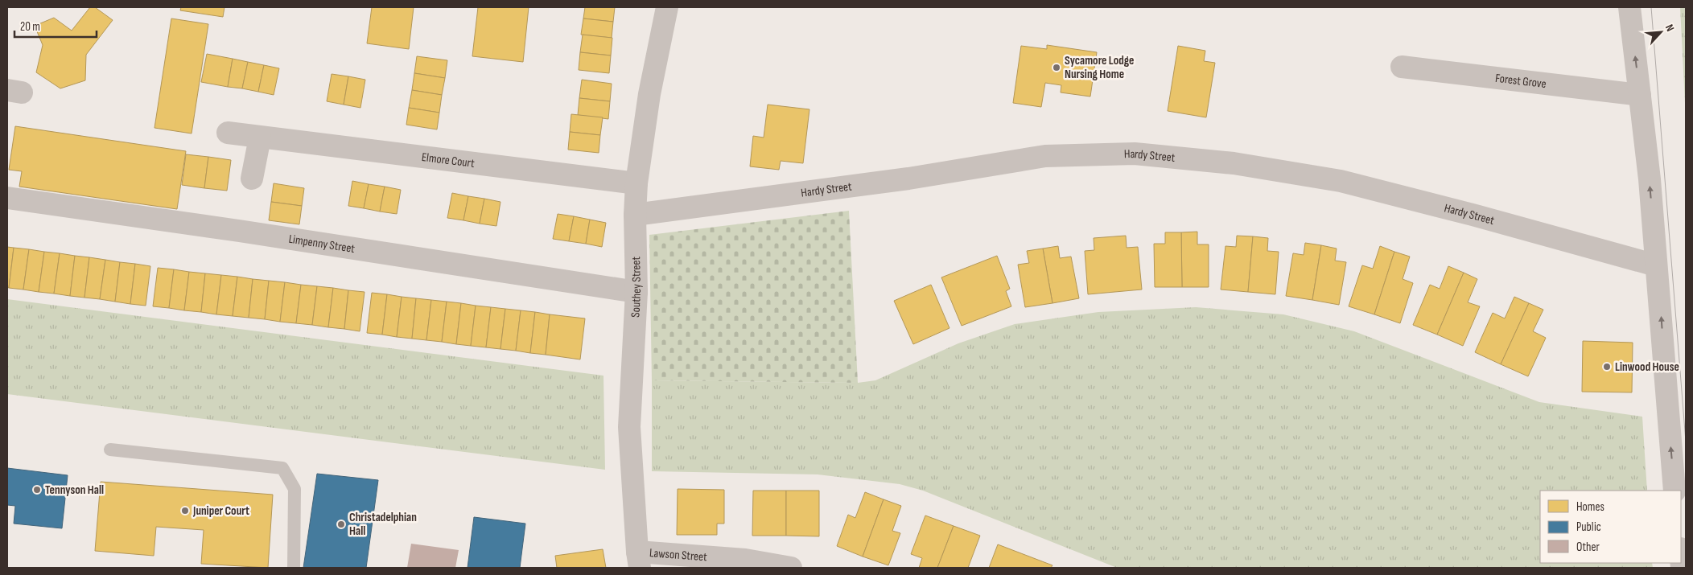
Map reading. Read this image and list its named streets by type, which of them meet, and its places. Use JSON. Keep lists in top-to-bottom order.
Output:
{
  "streets": {
    "street": [
      "Forest Grove",
      "Hardy Street",
      "Elmore Court",
      "Limpenny Street",
      "Southey Street",
      "Lawson Street"
    ]
  },
  "crossings": [
    ["Hardy Street", "Southey Street"],
    ["Elmore Court", "Southey Street"],
    ["Limpenny Street", "Southey Street"],
    ["Southey Street", "Lawson Street"]
  ],
  "places": [
    "Sycamore Lodge Nursing Home",
    "Linwood House",
    "Tennyson Hall",
    "Juniper Court",
    "Christadelphian Hall"
  ],
  "legend": ["Homes", "Public", "Other"],
  "scale_bar": "20 m",
  "north": "top right"
}
